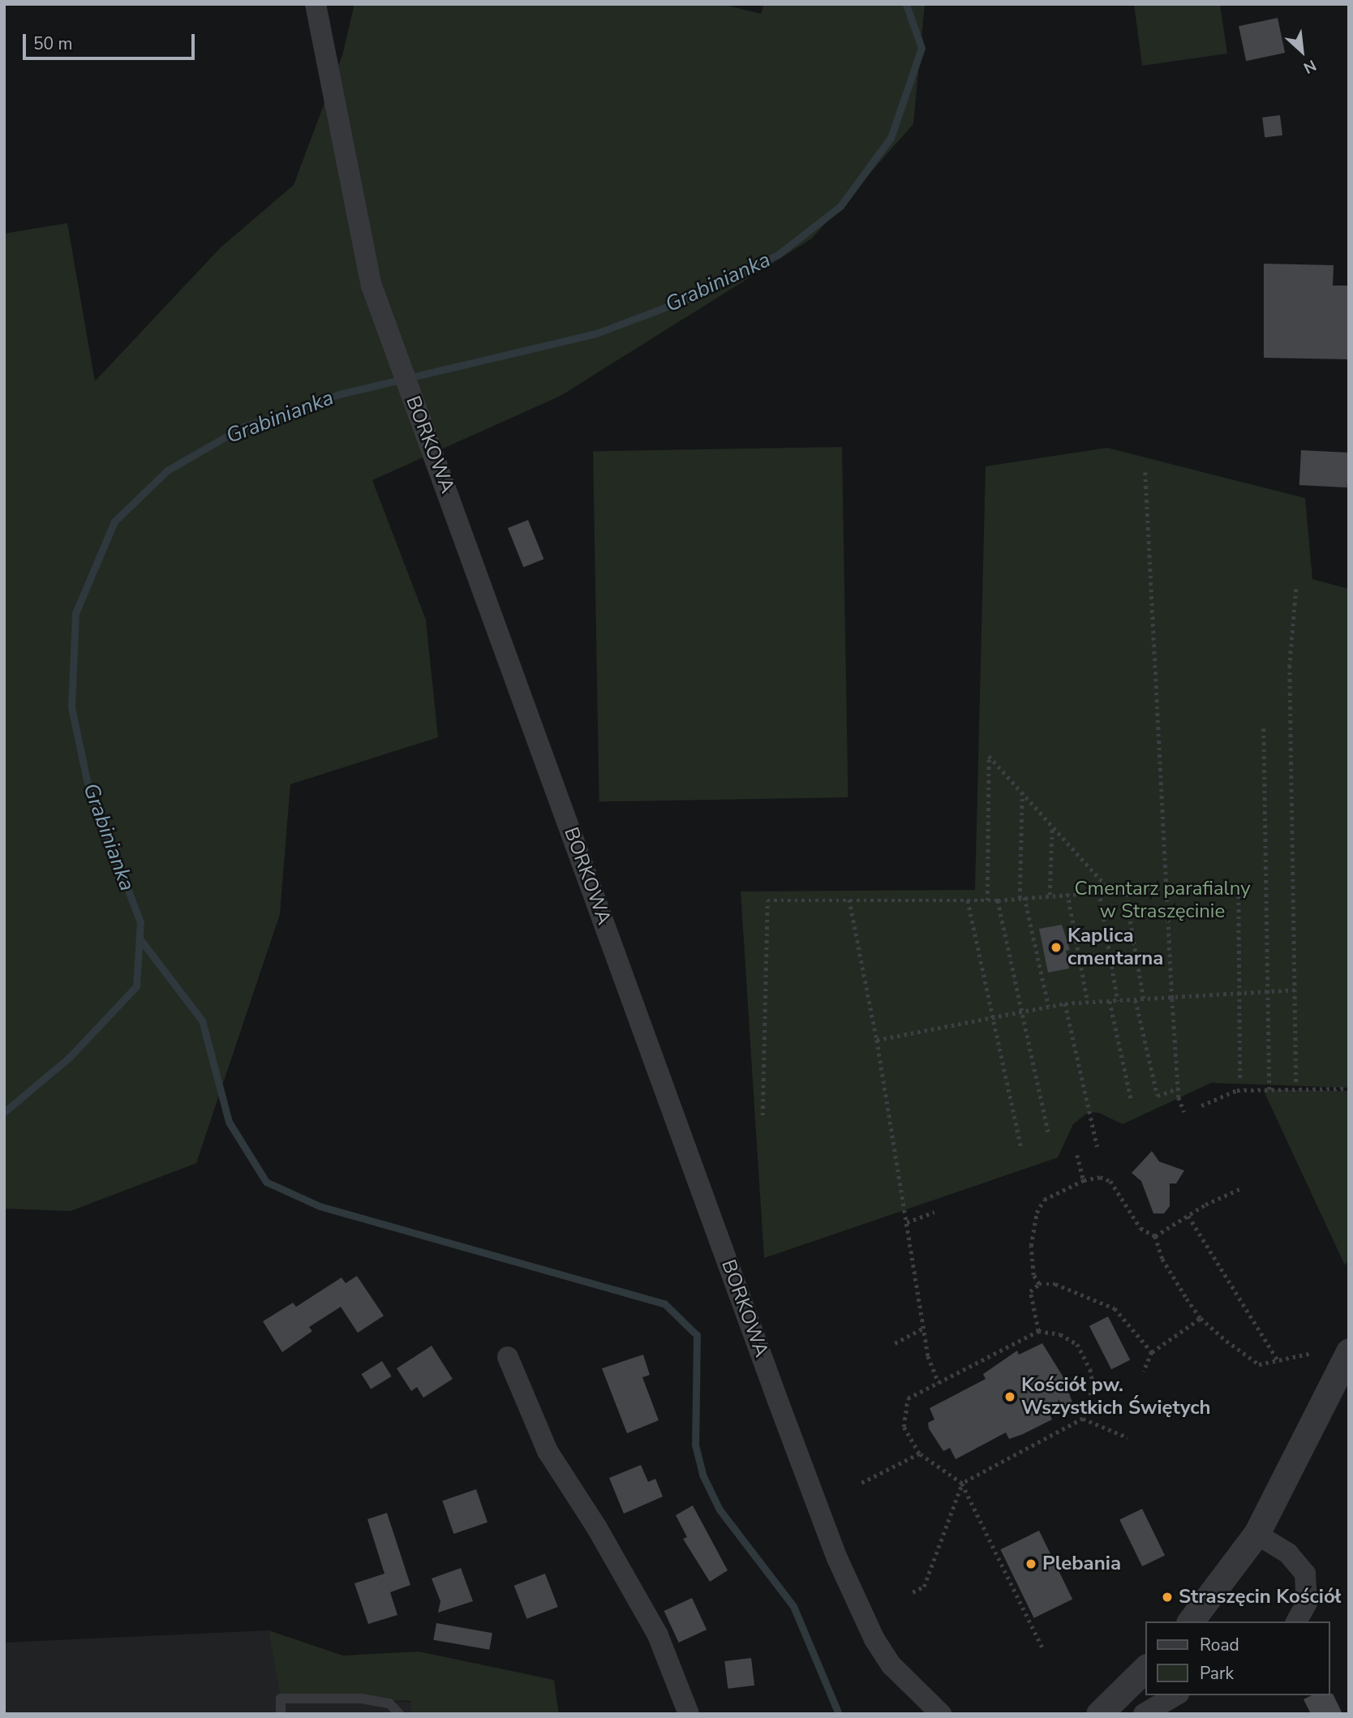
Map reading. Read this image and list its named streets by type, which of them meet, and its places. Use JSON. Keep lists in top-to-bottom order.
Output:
{
  "streets": {
    "street": ["BORKOWA"]
  },
  "water": ["Grabinianka"],
  "parks": ["Cmentarz parafialny w Straszęcinie"],
  "places": [
    "Kaplica cmentarna",
    "Kościół pw. Wszystkich Świętych",
    "Plebania",
    "Straszęcin Kościół"
  ],
  "legend": ["Road", "Park"],
  "scale_bar": "50 m",
  "north": "bottom right"
}
